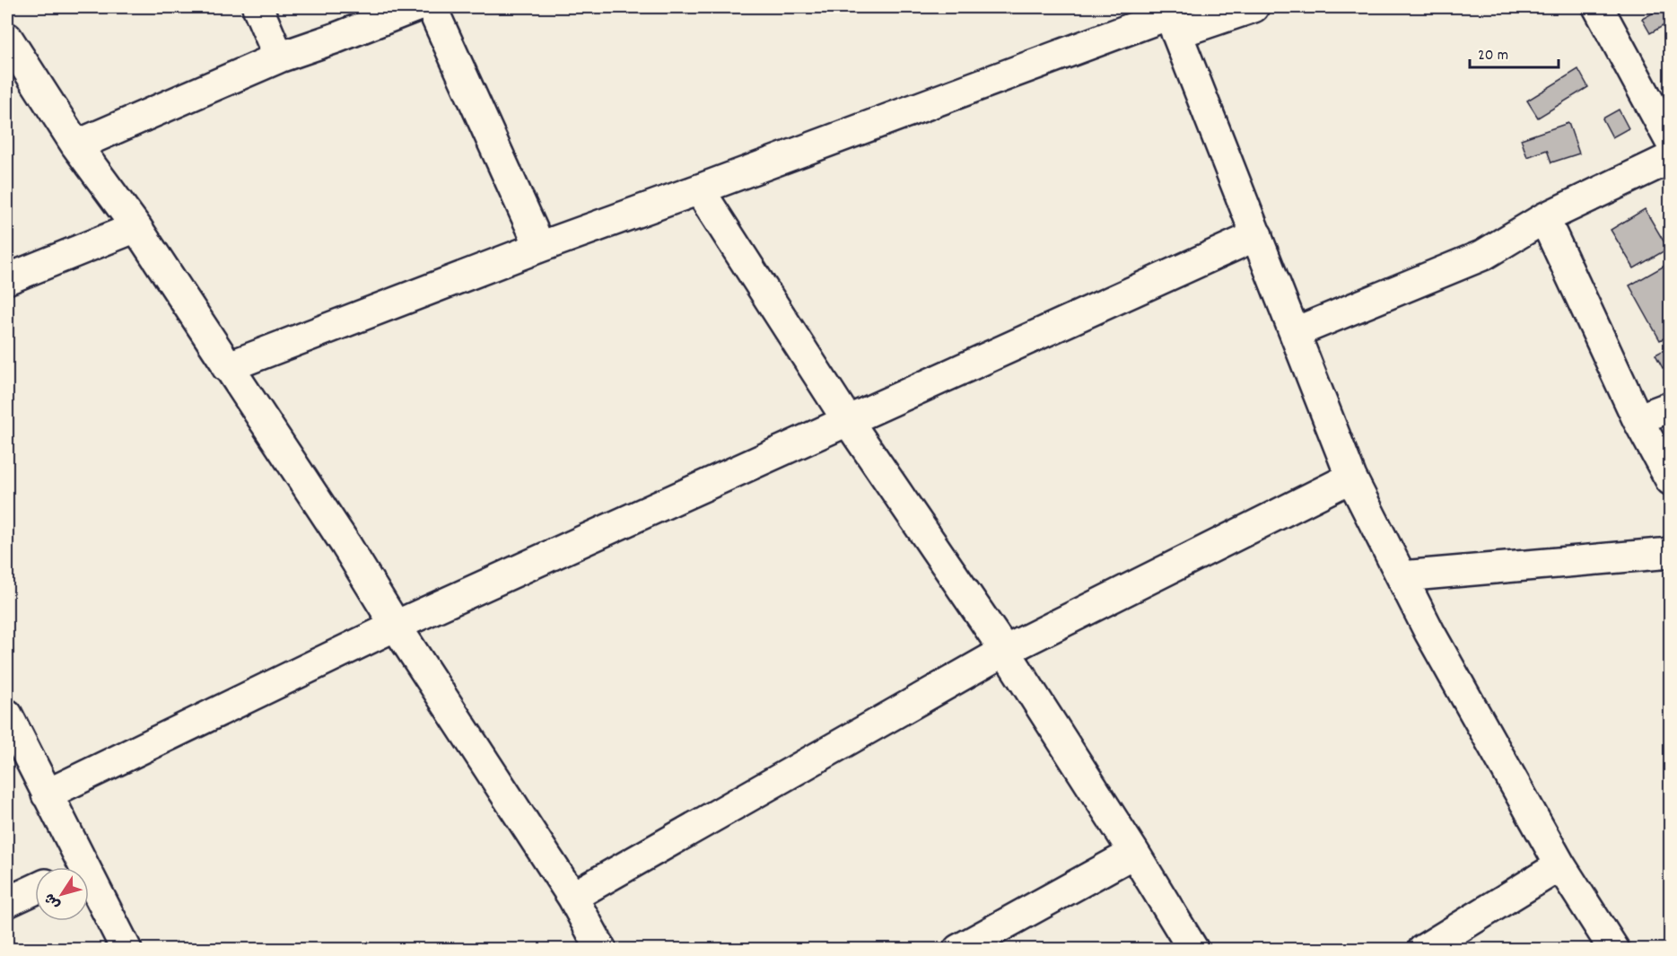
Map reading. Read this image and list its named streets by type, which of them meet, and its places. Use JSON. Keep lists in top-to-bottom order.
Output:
{
  "scale_bar": "20 m",
  "north": "bottom left"
}
